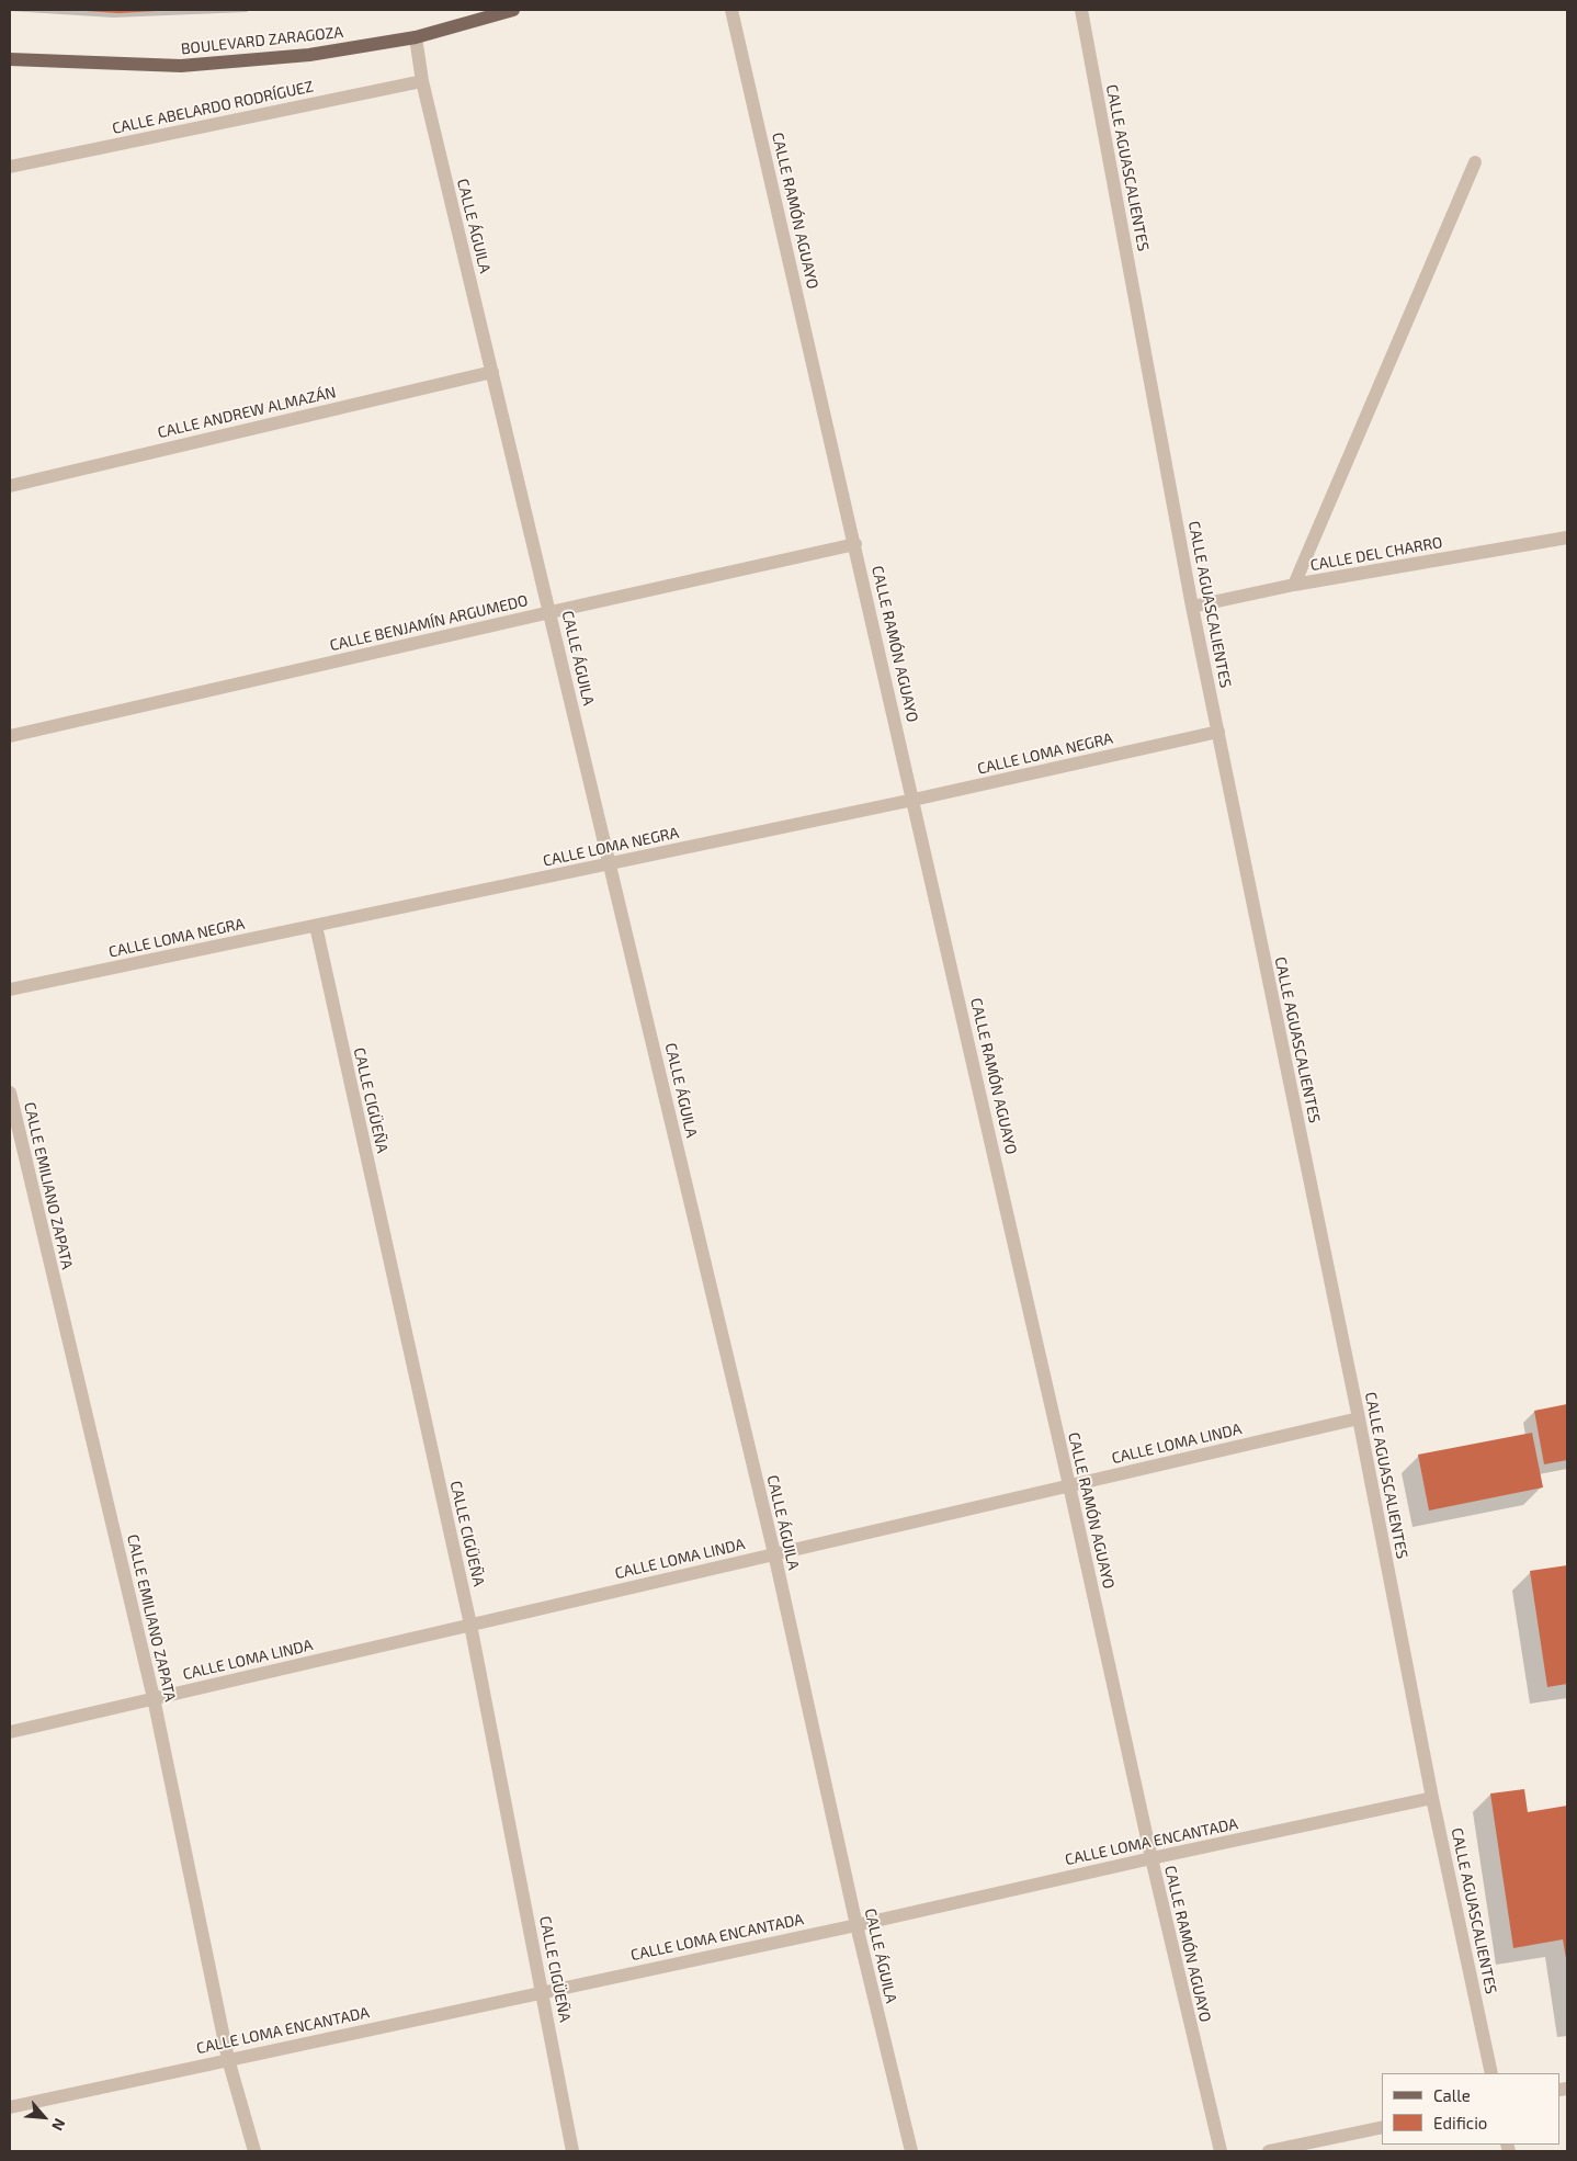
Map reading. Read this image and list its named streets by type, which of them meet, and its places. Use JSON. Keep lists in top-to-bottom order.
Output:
{
  "streets": {
    "main road": ["BOULEVARD ZARAGOZA"],
    "street": [
      "CALLE ABELARDO RODRÍGUEZ",
      "CALLE AGUASCALIENTES",
      "CALLE RAMÓN AGUAYO",
      "CALLE ÁGUILA",
      "CALLE ANDREW ALMAZÁN",
      "CALLE DEL CHARRO",
      "CALLE BENJAMÍN ARGUMEDO",
      "CALLE LOMA NEGRA",
      "CALLE CIGÜEÑA",
      "CALLE EMILIANO ZAPATA",
      "CALLE LOMA LINDA",
      "CALLE LOMA ENCANTADA"
    ]
  },
  "crossings": [
    ["BOULEVARD ZARAGOZA", "CALLE ÁGUILA"],
    ["CALLE ABELARDO RODRÍGUEZ", "CALLE ÁGUILA"],
    ["CALLE AGUASCALIENTES", "CALLE DEL CHARRO"],
    ["CALLE AGUASCALIENTES", "CALLE LOMA NEGRA"],
    ["CALLE AGUASCALIENTES", "CALLE LOMA LINDA"],
    ["CALLE AGUASCALIENTES", "CALLE LOMA ENCANTADA"],
    ["CALLE RAMÓN AGUAYO", "CALLE BENJAMÍN ARGUMEDO"],
    ["CALLE RAMÓN AGUAYO", "CALLE LOMA NEGRA"],
    ["CALLE RAMÓN AGUAYO", "CALLE LOMA LINDA"],
    ["CALLE RAMÓN AGUAYO", "CALLE LOMA ENCANTADA"],
    ["CALLE ÁGUILA", "CALLE ANDREW ALMAZÁN"],
    ["CALLE ÁGUILA", "CALLE BENJAMÍN ARGUMEDO"],
    ["CALLE ÁGUILA", "CALLE LOMA NEGRA"],
    ["CALLE ÁGUILA", "CALLE LOMA LINDA"],
    ["CALLE ÁGUILA", "CALLE LOMA ENCANTADA"],
    ["CALLE LOMA NEGRA", "CALLE CIGÜEÑA"],
    ["CALLE CIGÜEÑA", "CALLE LOMA LINDA"],
    ["CALLE CIGÜEÑA", "CALLE LOMA ENCANTADA"],
    ["CALLE EMILIANO ZAPATA", "CALLE LOMA LINDA"],
    ["CALLE EMILIANO ZAPATA", "CALLE LOMA ENCANTADA"]
  ],
  "legend": ["Calle", "Edificio"],
  "north": "bottom right"
}
